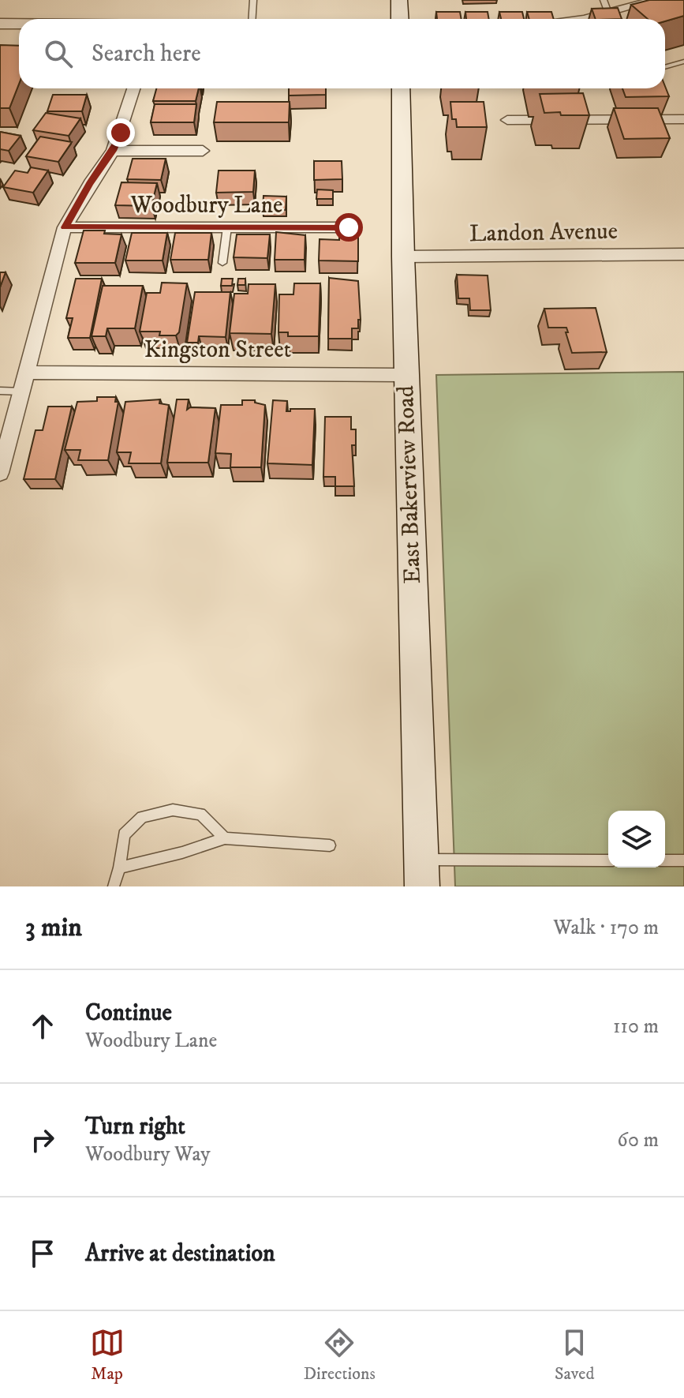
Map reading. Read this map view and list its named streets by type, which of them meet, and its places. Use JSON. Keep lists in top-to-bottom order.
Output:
{
  "streets": {
    "main road": ["East Bakerview Road"],
    "street": ["Woodbury Lane", "Landon Avenue", "Kingston Street"]
  },
  "crossings": [
    ["Landon Avenue", "East Bakerview Road"],
    ["Kingston Street", "East Bakerview Road"]
  ],
  "page": {
    "search": "Search here",
    "heading": ["3 min", "Walk · 170 m"],
    "list": [
      ["Continue", "Woodbury Lane", "110 m"],
      ["Turn right", "Woodbury Way", "60 m"],
      "Arrive at destination"
    ],
    "nav": ["Map", "Directions", "Saved"]
  }
}
